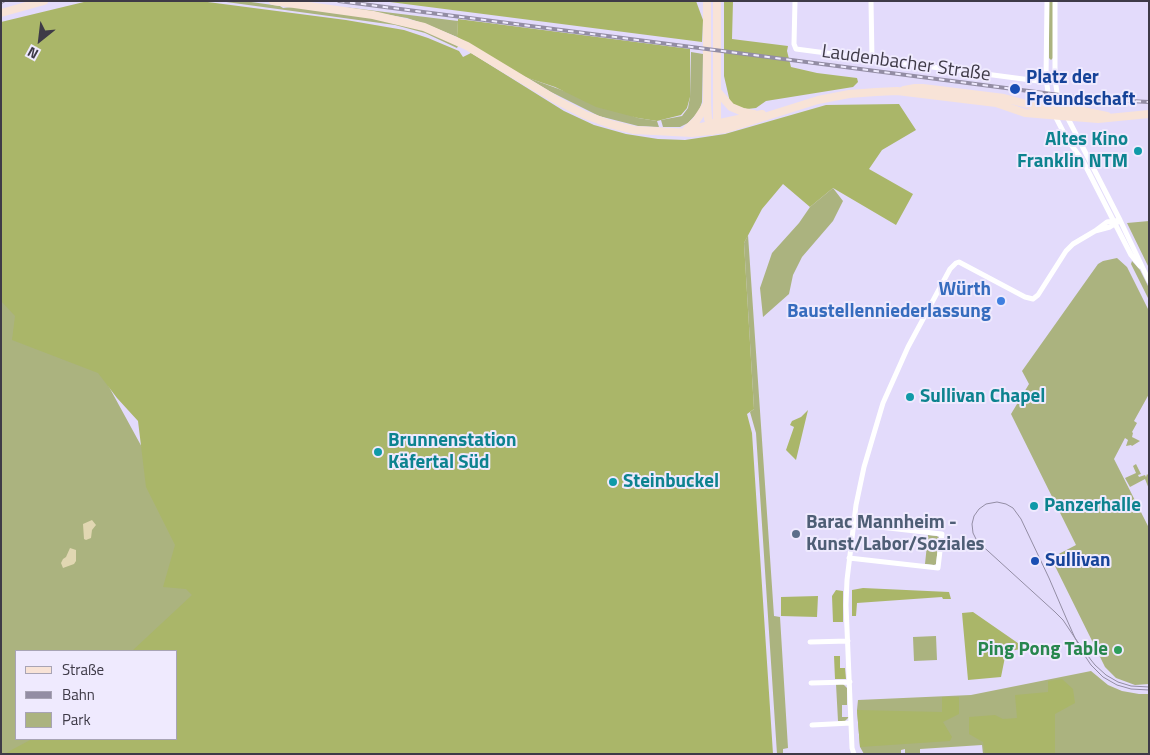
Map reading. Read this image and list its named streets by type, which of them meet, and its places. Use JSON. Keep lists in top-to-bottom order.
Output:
{
  "streets": {
    "street": ["Laudenbacher Straße"]
  },
  "places": [
    "Platz der Freundschaft",
    "Altes Kino Franklin NTM",
    "Würth Baustellenniederlassung",
    "Sullivan Chapel",
    "Brunnenstation Käfertal Süd",
    "Steinbuckel",
    "Panzerhalle",
    "Barac Mannheim - Kunst/Labor/Soziales",
    "Sullivan",
    "Ping Pong Table"
  ],
  "legend": ["Straße", "Bahn", "Park"],
  "north": "bottom left"
}
